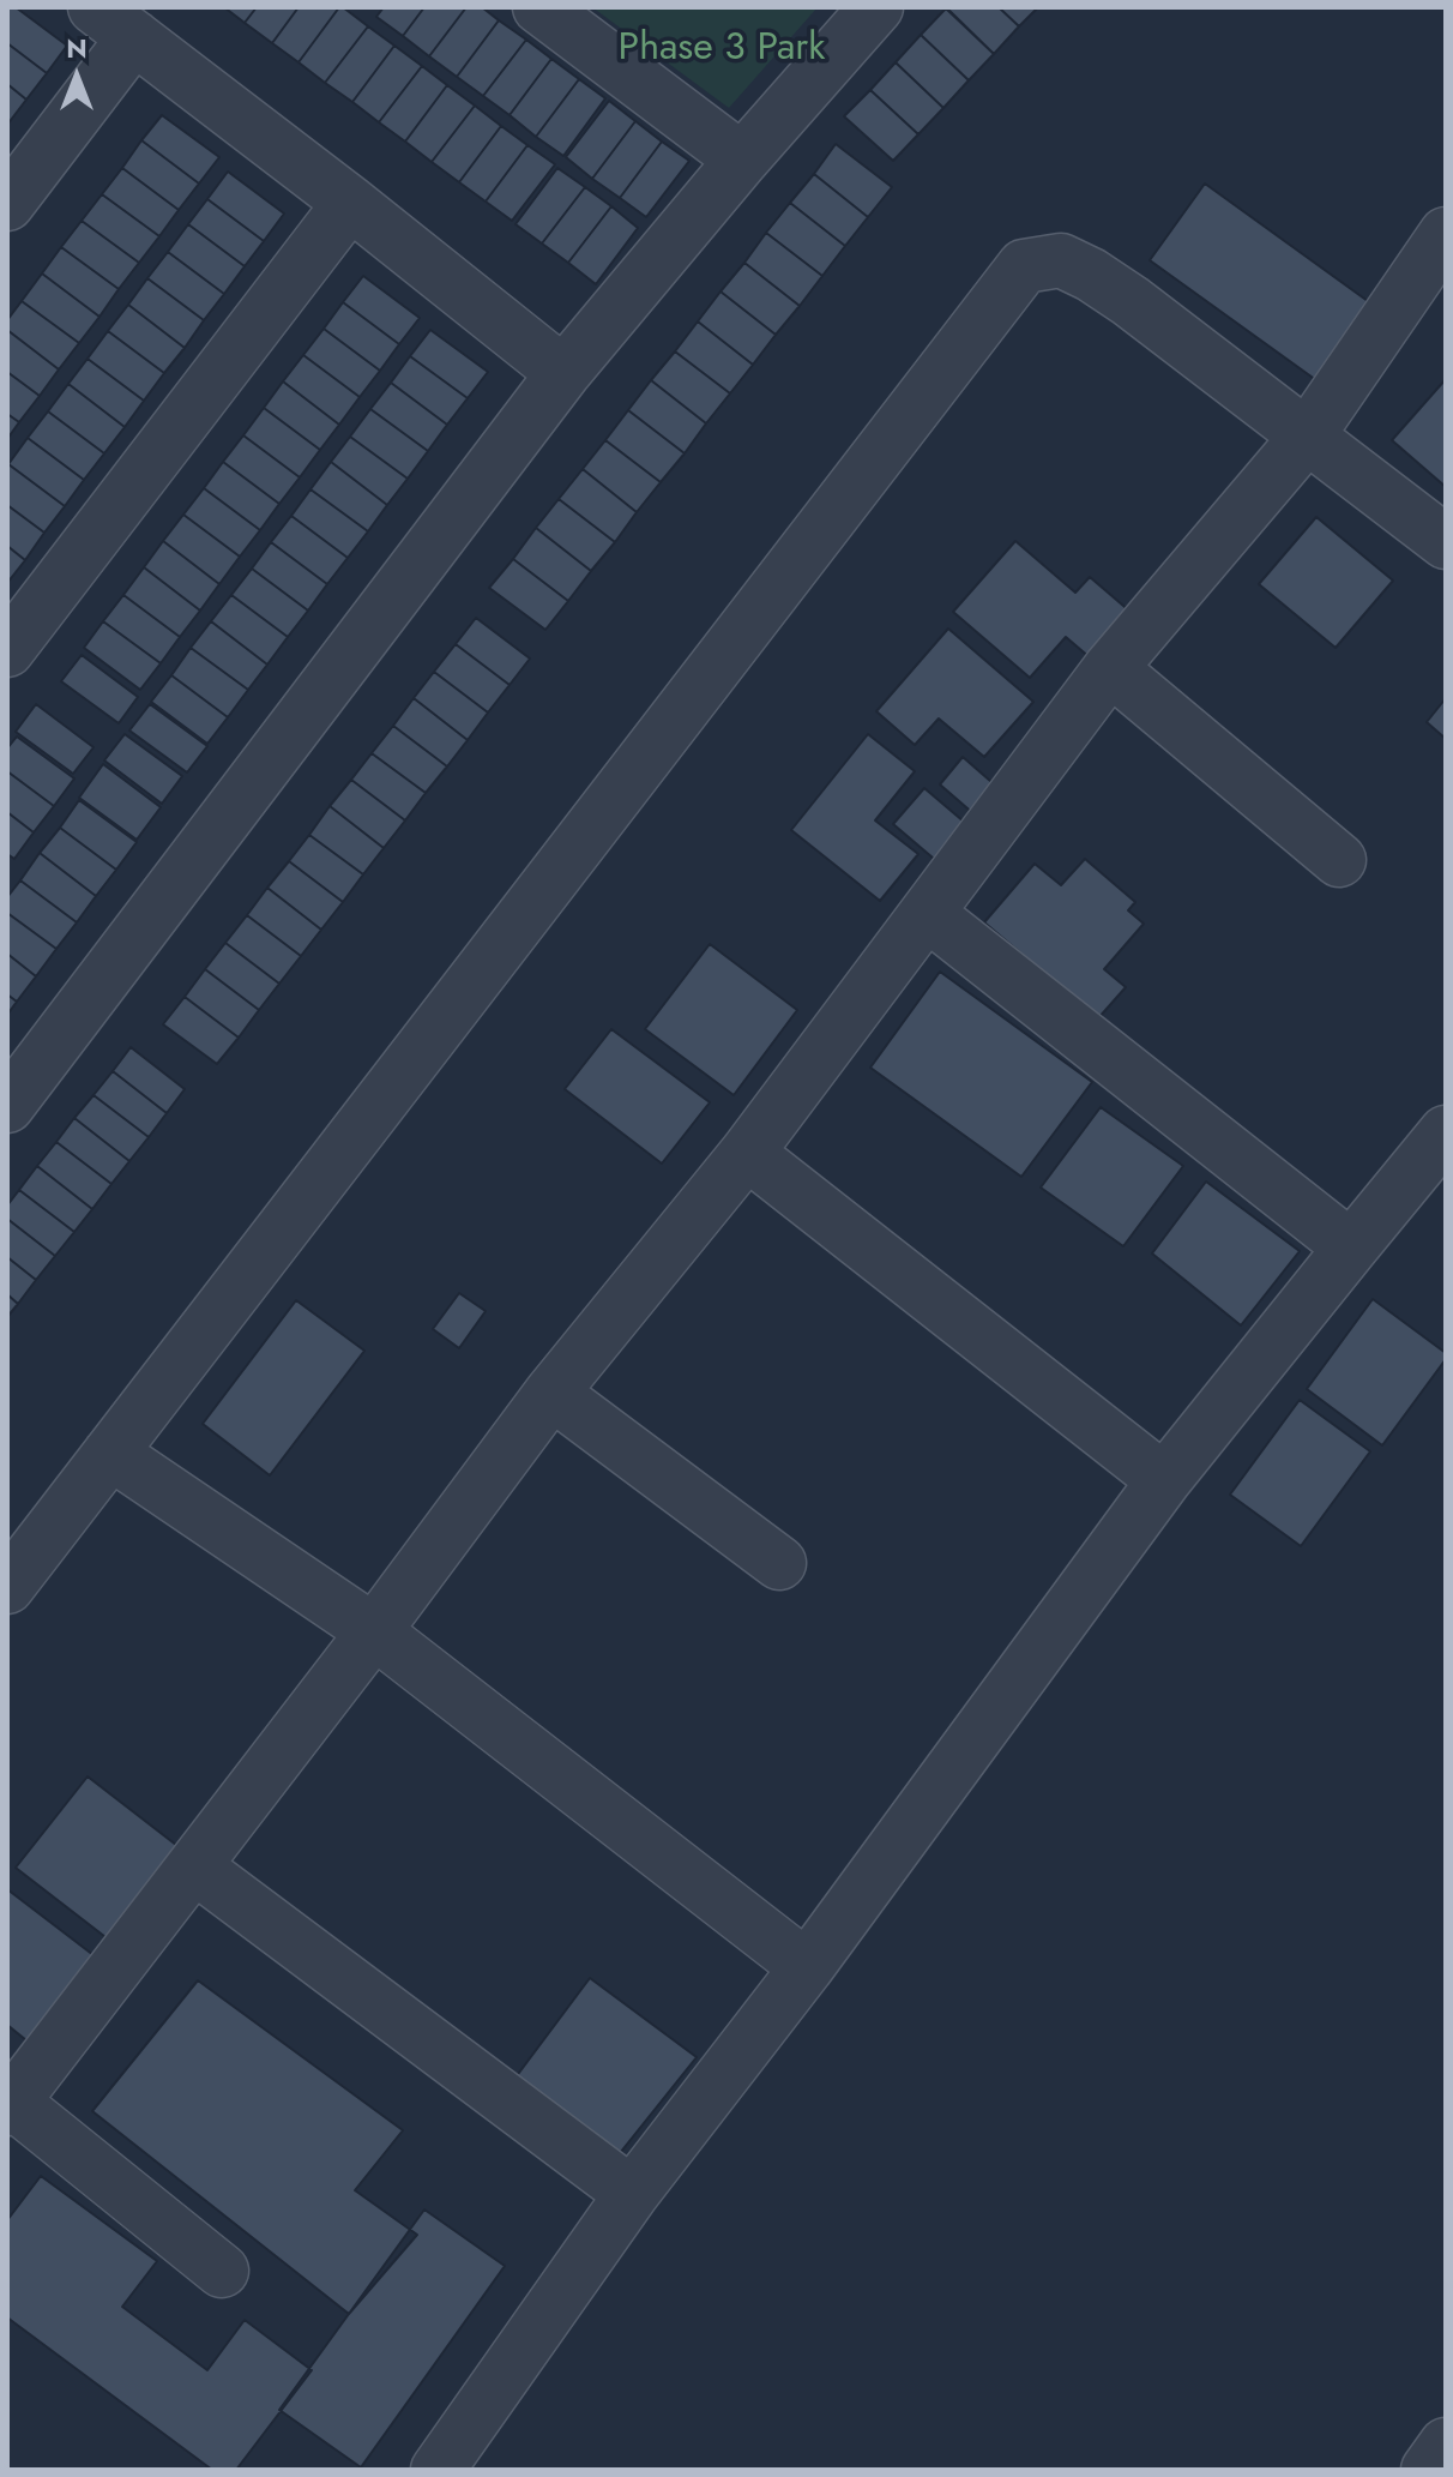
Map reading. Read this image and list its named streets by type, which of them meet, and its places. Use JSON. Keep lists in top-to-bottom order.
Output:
{
  "parks": ["Phase 3 Park"],
  "north": "top"
}
